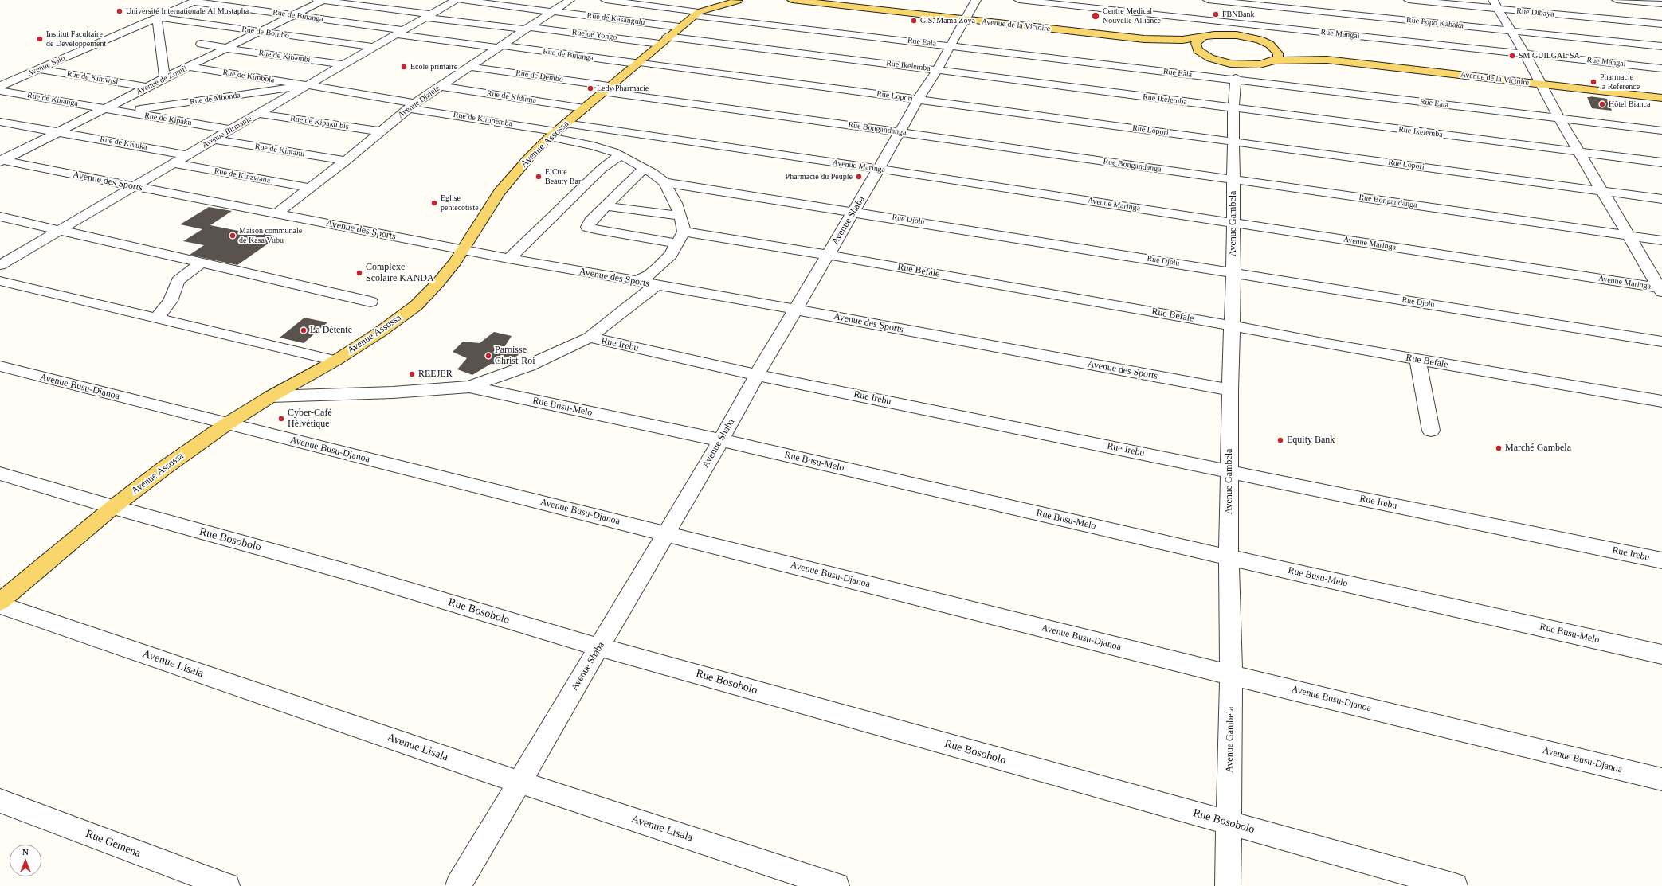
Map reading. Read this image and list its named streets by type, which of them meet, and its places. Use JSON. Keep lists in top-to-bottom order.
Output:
{
  "streets": {
    "main road": ["Avenue de la Victoire", "Avenue Assossa"],
    "street": [
      "Rue Dibaya",
      "Rue de Binanga",
      "Rue de Kasangulu",
      "Rue Popo Kabaka",
      "Rue de Bombo",
      "Rue Mangai",
      "Rue de Yongo",
      "Rue Eala",
      "Rue de Kibambi",
      "Avenue Saio",
      "Rue Ikelemba",
      "Rue de Kimbola",
      "Rue de Dembo",
      "Rue de Kimwisi",
      "Avenue de Zomfi",
      "Rue Lopori",
      "Rue de Kiduma",
      "Rue de Mbonda",
      "Rue de Kinanga",
      "Avenue Dialele",
      "Rue de Kipaku",
      "Rue de Kimpemba",
      "Rue de Kipaku bis",
      "Rue Bongandanga",
      "Avenue Birmanie",
      "Rue de Kivuka",
      "Rue de Kintanu",
      "Avenue Maringa",
      "Rue de Kinzwana",
      "Avenue des Sports",
      "Rue Djolu",
      "Avenue Shaba",
      "Avenue Gambela",
      "Rue Befale",
      "Rue Irebu",
      "Avenue Busu-Djanoa",
      "Rue Busu-Melo",
      "Rue Bosobolo",
      "Avenue Lisala",
      "Rue Gemena"
    ]
  },
  "crossings": [
    ["Rue de Binanga", "Avenue Saio"],
    ["Rue de Binanga", "Avenue de Zomfi"],
    ["Rue de Binanga", "Rue Lopori"],
    ["Rue de Binanga", "Avenue Dialele"],
    ["Rue de Binanga", "Avenue Birmanie"],
    ["Rue de Binanga", "Avenue Assossa"],
    ["Rue de Kasangulu", "Avenue Dialele"],
    ["Rue de Kasangulu", "Avenue Assossa"],
    ["Avenue de la Victoire", "Avenue Shaba"],
    ["Rue de Bombo", "Avenue Saio"],
    ["Rue de Bombo", "Avenue de Zomfi"],
    ["Rue de Bombo", "Avenue Birmanie"],
    ["Rue de Yongo", "Rue Ikelemba"],
    ["Rue de Yongo", "Avenue de Zomfi"],
    ["Rue de Yongo", "Avenue Dialele"],
    ["Rue de Yongo", "Avenue Birmanie"],
    ["Rue de Yongo", "Avenue Assossa"],
    ["Rue Eala", "Avenue Assossa"],
    ["Rue Eala", "Avenue Shaba"],
    ["Rue Eala", "Avenue Gambela"],
    ["Rue de Kibambi", "Avenue de Zomfi"],
    ["Rue de Kibambi", "Avenue Birmanie"],
    ["Avenue Saio", "Rue de Kimwisi"],
    ["Rue Ikelemba", "Avenue Assossa"],
    ["Rue Ikelemba", "Avenue Shaba"],
    ["Rue Ikelemba", "Avenue Gambela"],
    ["Rue de Kimbola", "Avenue de Zomfi"],
    ["Rue de Kimbola", "Rue de Mbonda"],
    ["Rue de Kimbola", "Rue de Kimpemba"],
    ["Rue de Kimbola", "Avenue Birmanie"],
    ["Rue de Dembo", "Avenue Dialele"],
    ["Rue de Dembo", "Rue Bongandanga"],
    ["Rue de Dembo", "Avenue Assossa"],
    ["Rue de Kimwisi", "Avenue de Zomfi"],
    ["Avenue de Zomfi", "Rue de Kinanga"],
    ["Avenue de Zomfi", "Rue de Kipaku"],
    ["Avenue de Zomfi", "Rue de Kivuka"],
    ["Avenue de Zomfi", "Avenue des Sports"],
    ["Rue Lopori", "Avenue Assossa"],
    ["Rue Lopori", "Avenue Shaba"],
    ["Rue Lopori", "Avenue Gambela"],
    ["Rue de Kiduma", "Avenue Dialele"],
    ["Rue de Kiduma", "Avenue Assossa"],
    ["Rue de Mbonda", "Rue de Kipaku"],
    ["Rue de Mbonda", "Rue de Kimpemba"],
    ["Rue de Mbonda", "Avenue Birmanie"],
    ["Rue de Kinanga", "Rue de Kipaku"],
    ["Avenue Dialele", "Rue de Kimpemba"],
    ["Avenue Dialele", "Rue de Kipaku bis"],
    ["Avenue Dialele", "Rue de Kintanu"],
    ["Avenue Dialele", "Rue de Kinzwana"],
    ["Avenue Dialele", "Avenue des Sports"],
    ["Rue de Kipaku", "Avenue Birmanie"],
    ["Rue de Kimpemba", "Avenue Birmanie"],
    ["Rue de Kimpemba", "Avenue Assossa"],
    ["Rue de Kimpemba", "Avenue Maringa"],
    ["Rue de Kipaku bis", "Avenue Birmanie"],
    ["Rue Bongandanga", "Avenue Assossa"],
    ["Rue Bongandanga", "Avenue Shaba"],
    ["Rue Bongandanga", "Avenue Gambela"],
    ["Avenue Birmanie", "Rue de Kivuka"],
    ["Avenue Birmanie", "Rue de Kintanu"],
    ["Avenue Birmanie", "Rue de Kinzwana"],
    ["Avenue Birmanie", "Avenue des Sports"],
    ["Avenue Assossa", "Avenue Maringa"],
    ["Avenue Assossa", "Avenue des Sports"],
    ["Avenue Assossa", "Avenue Busu-Djanoa"],
    ["Avenue Assossa", "Rue Bosobolo"],
    ["Avenue Maringa", "Avenue Shaba"],
    ["Avenue Maringa", "Avenue Gambela"],
    ["Avenue des Sports", "Avenue Shaba"],
    ["Avenue des Sports", "Avenue Gambela"],
    ["Rue Djolu", "Avenue Shaba"],
    ["Rue Djolu", "Avenue Gambela"],
    ["Avenue Shaba", "Rue Befale"],
    ["Avenue Shaba", "Rue Irebu"],
    ["Avenue Shaba", "Avenue Busu-Djanoa"],
    ["Avenue Shaba", "Rue Busu-Melo"],
    ["Avenue Shaba", "Rue Bosobolo"],
    ["Avenue Shaba", "Avenue Lisala"],
    ["Avenue Gambela", "Rue Befale"],
    ["Avenue Gambela", "Rue Irebu"],
    ["Avenue Gambela", "Avenue Busu-Djanoa"],
    ["Avenue Gambela", "Rue Busu-Melo"],
    ["Avenue Gambela", "Rue Bosobolo"]
  ],
  "places": [
    "Université Internationale Al Mustapha",
    "FBNBank",
    "Centre Medical Nouvelle Alliance",
    "G.S. Mama Zoya",
    "Institut Facultaire de Développement",
    "SM GUILGAL SA",
    "Ecole primaire",
    "Pharmacie la Reference",
    "Ledy Pharmacie",
    "Hôtel Bianca",
    "ElCute Beauty Bar",
    "Pharmacie du Peuple",
    "Eglise pentecôtiste",
    "Maison communale de Kasa Vubu",
    "Complexe Scolaire KANDA",
    "La Détente",
    "Paroisse Christ-Roi",
    "REEJER",
    "Cyber-Café Hélvétique",
    "Equity Bank",
    "Marché Gambela"
  ],
  "north": "top"
}
